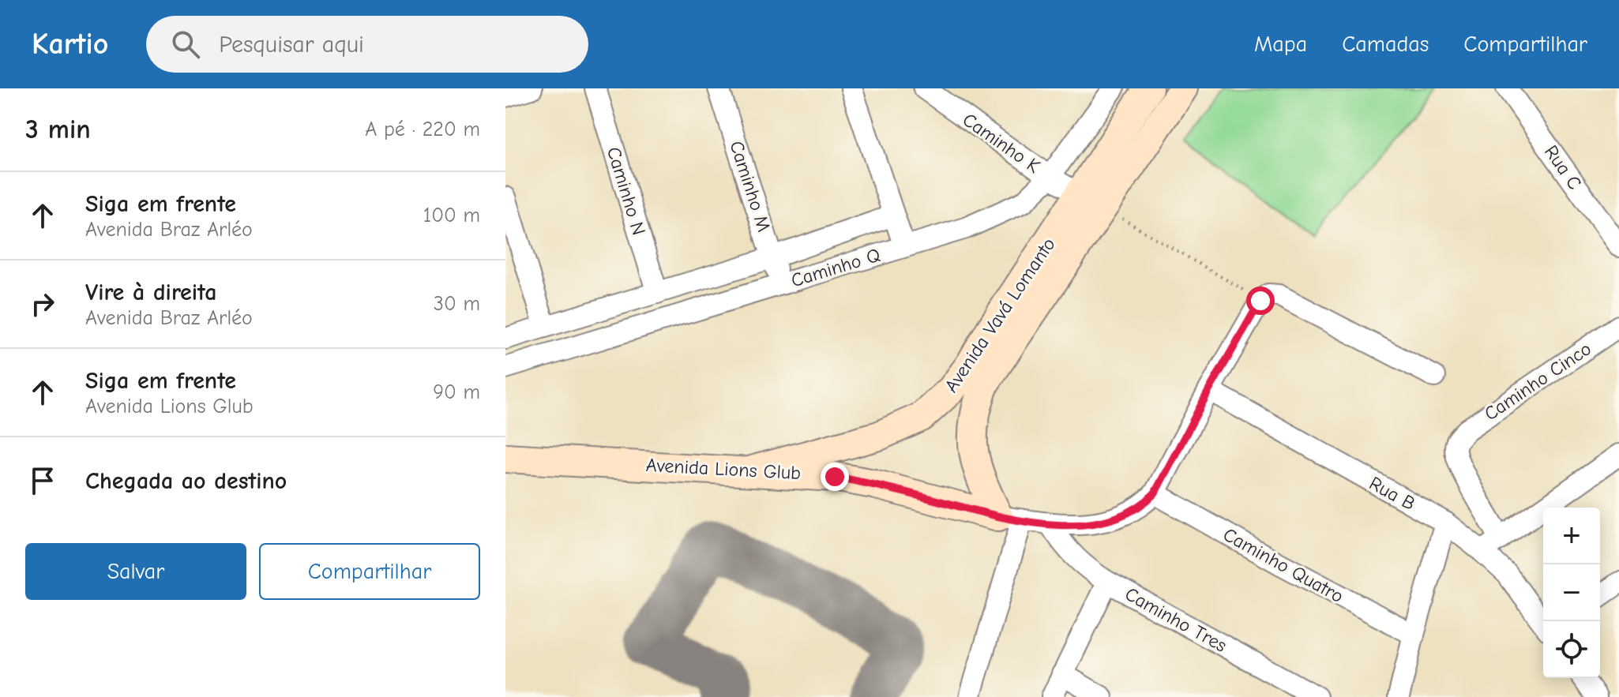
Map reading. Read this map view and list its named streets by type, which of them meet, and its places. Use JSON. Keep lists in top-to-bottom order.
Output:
{
  "streets": {
    "street": [
      "Caminho K",
      "Rua C",
      "Caminho M",
      "Caminho N",
      "Caminho Q",
      "Avenida Vavá Lomanto",
      "Caminho Cinco",
      "Avenida Lions Glub",
      "Rua B",
      "Caminho Quatro",
      "Caminho Tres"
    ]
  },
  "crossings": [
    ["Caminho K", "Caminho Q"],
    ["Caminho K", "Avenida Vavá Lomanto"],
    ["Caminho M", "Caminho Q"],
    ["Caminho N", "Caminho Q"],
    ["Avenida Vavá Lomanto", "Avenida Lions Glub"],
    ["Avenida Lions Glub", "Caminho Quatro"],
    ["Avenida Lions Glub", "Caminho Tres"]
  ],
  "page": {
    "header": "Kartio",
    "search": "Pesquisar aqui",
    "nav": ["Mapa", "Camadas", "Compartilhar"],
    "heading": ["3 min", "A pé · 220 m"],
    "list": [
      ["Siga em frente", "Avenida Braz Arléo", "100 m"],
      ["Vire à direita", "Avenida Braz Arléo", "30 m"],
      ["Siga em frente", "Avenida Lions Glub", "90 m"],
      "Chegada ao destino"
    ],
    "map_buttons": ["+", "−"],
    "buttons": ["Salvar", "Compartilhar"]
  }
}
